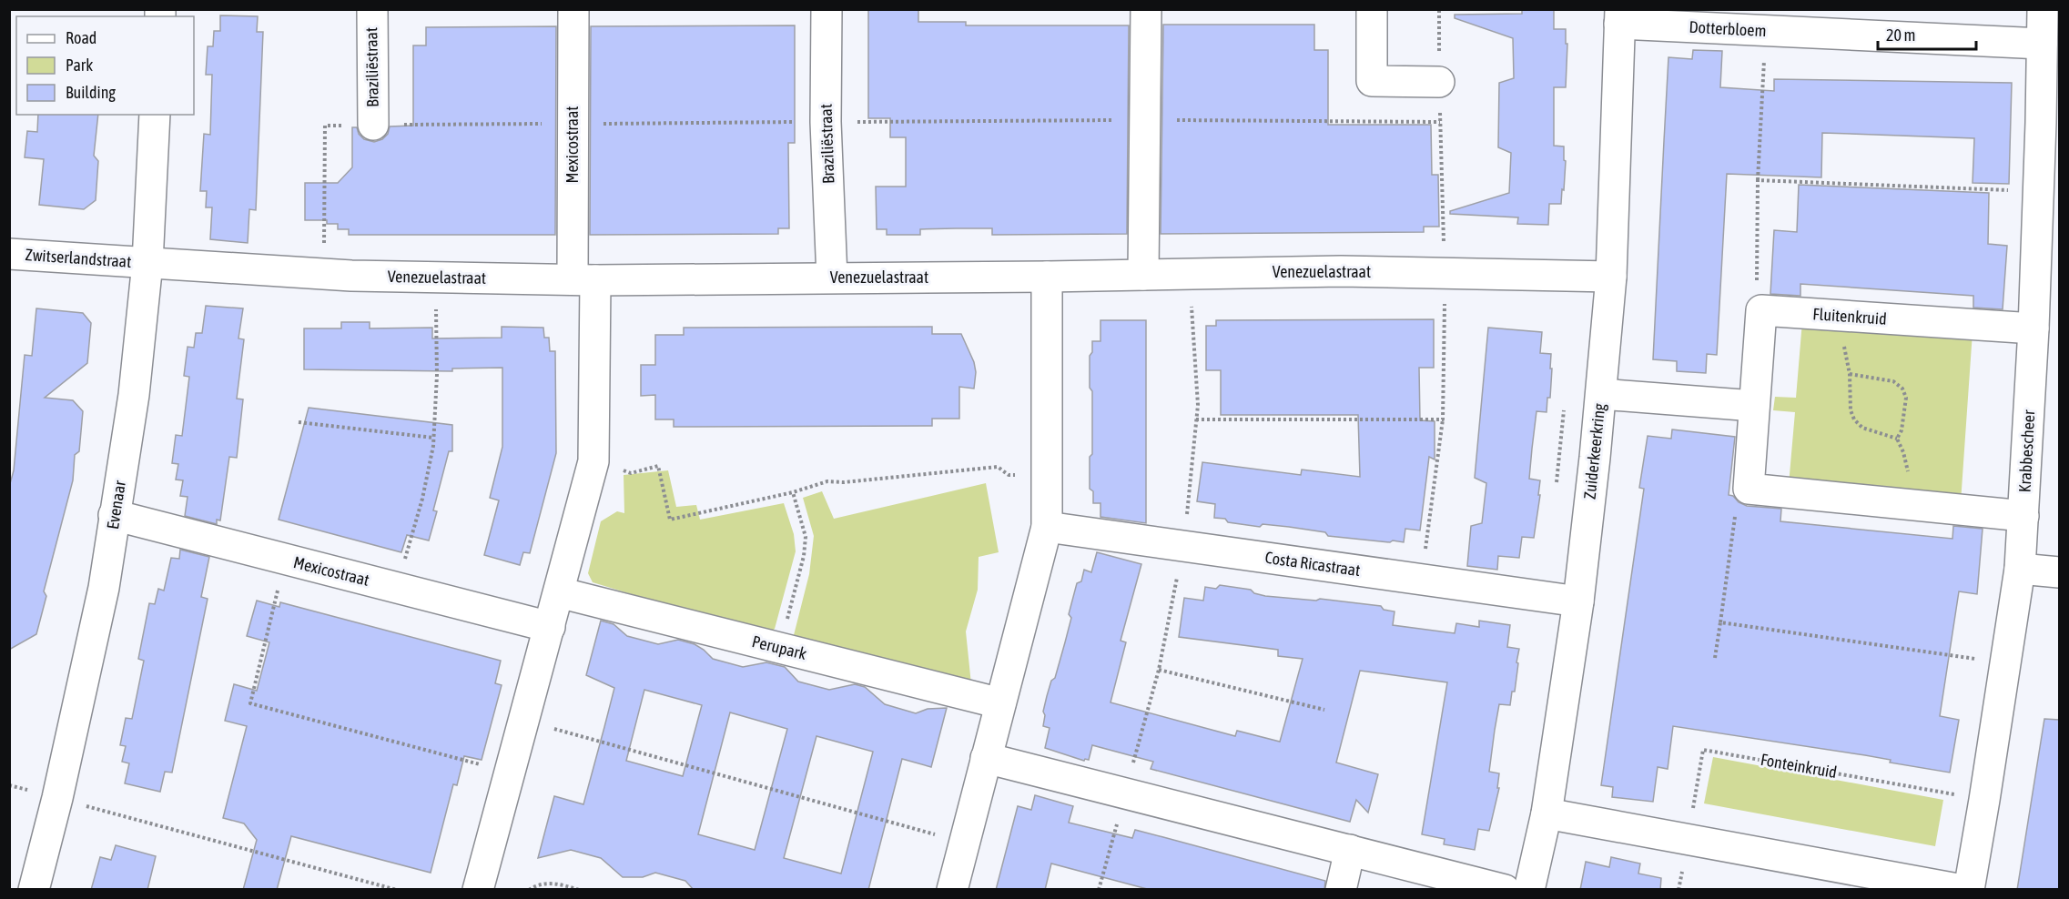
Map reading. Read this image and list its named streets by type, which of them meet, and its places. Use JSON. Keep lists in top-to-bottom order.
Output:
{
  "streets": {
    "street": [
      "Dotterbloem",
      "Braziliëstraat",
      "Mexicostraat",
      "Zwitserlandstraat",
      "Venezuelastraat",
      "Fluitenkruid",
      "Zuiderkeerkring",
      "Krabbescheer",
      "Evenaar",
      "Costa Ricastraat",
      "Perupark"
    ],
    "path": ["Fonteinkruid"]
  },
  "crossings": [
    ["Dotterbloem", "Zuiderkeerkring"],
    ["Dotterbloem", "Krabbescheer"],
    ["Braziliëstraat", "Venezuelastraat"],
    ["Mexicostraat", "Venezuelastraat"],
    ["Mexicostraat", "Evenaar"],
    ["Mexicostraat", "Perupark"],
    ["Zwitserlandstraat", "Venezuelastraat"],
    ["Zwitserlandstraat", "Evenaar"],
    ["Venezuelastraat", "Zuiderkeerkring"],
    ["Venezuelastraat", "Evenaar"],
    ["Fluitenkruid", "Krabbescheer"],
    ["Zuiderkeerkring", "Costa Ricastraat"],
    ["Krabbescheer", "Fonteinkruid"]
  ],
  "legend": ["Road", "Park", "Building"],
  "scale_bar": "20 m"
}
